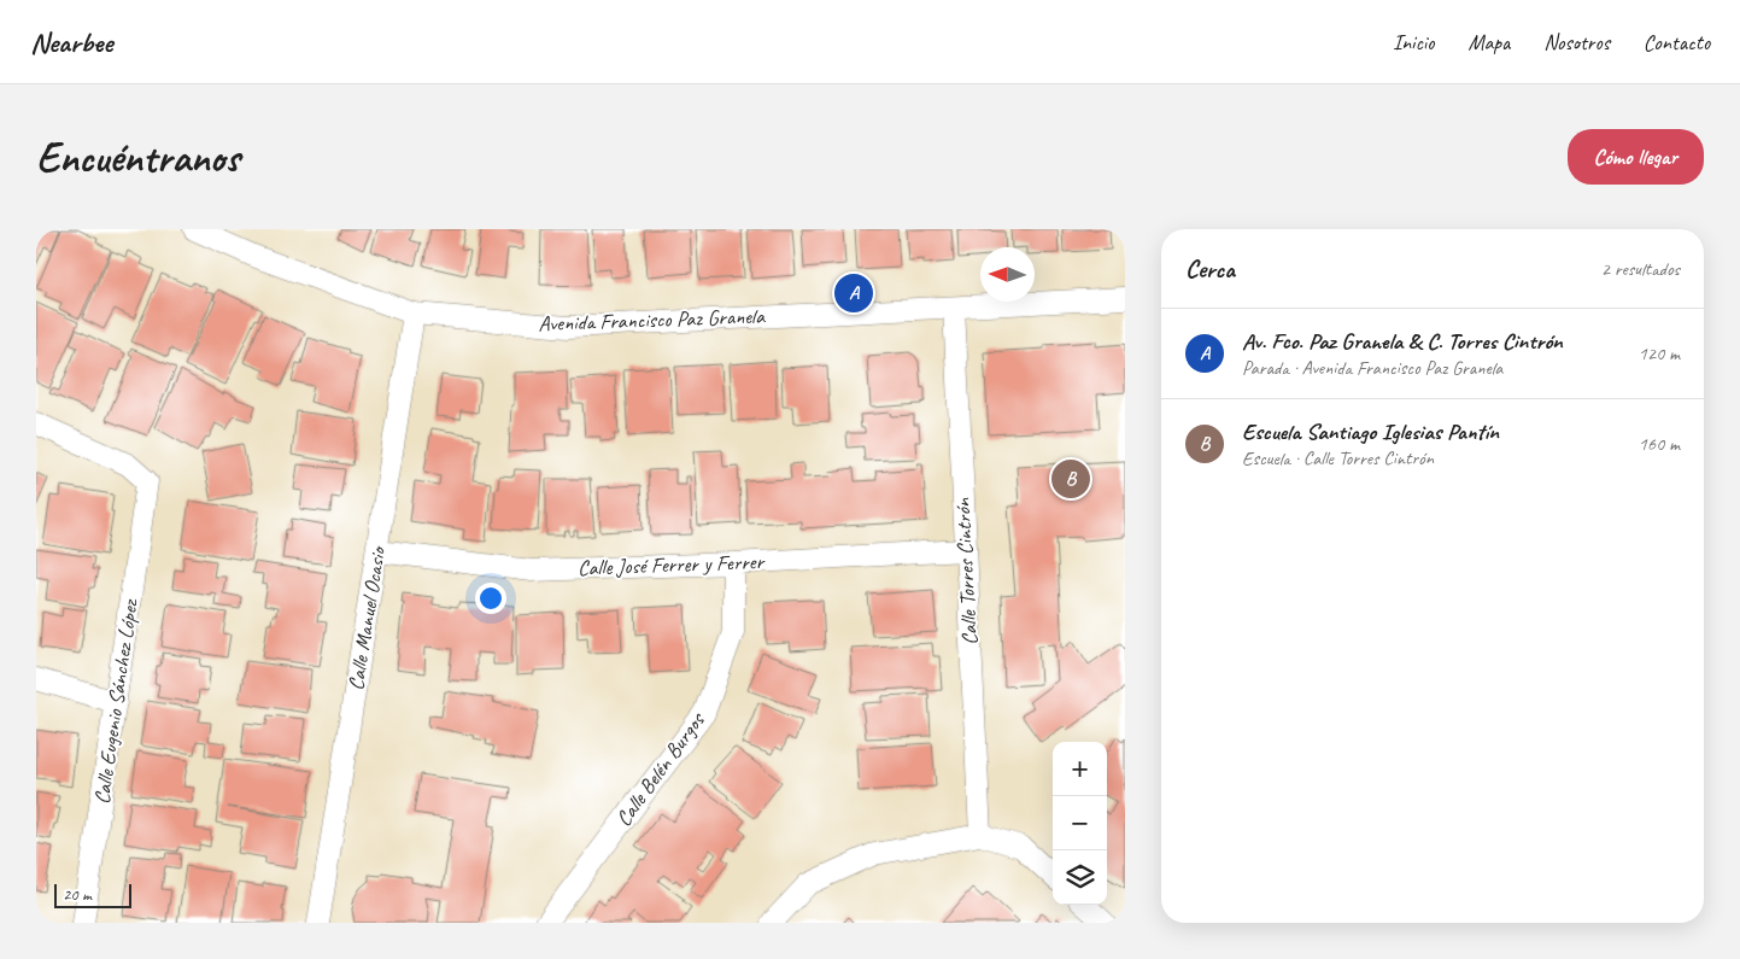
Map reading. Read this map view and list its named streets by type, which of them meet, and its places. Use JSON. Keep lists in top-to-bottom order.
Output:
{
  "streets": {
    "street": [
      "Avenida Francisco Paz Granela",
      "Calle José Ferrer y Ferrer",
      "Calle Torres Cintrón",
      "Calle Manuel Ocasio",
      "Calle Eugenio Sánchez López",
      "Calle Belén Burgos"
    ]
  },
  "crossings": [
    ["Avenida Francisco Paz Granela", "Calle Torres Cintrón"],
    ["Avenida Francisco Paz Granela", "Calle Manuel Ocasio"],
    ["Calle José Ferrer y Ferrer", "Calle Torres Cintrón"],
    ["Calle José Ferrer y Ferrer", "Calle Manuel Ocasio"],
    ["Calle José Ferrer y Ferrer", "Calle Belén Burgos"]
  ],
  "scale_bar": "20 m",
  "north": "left",
  "page": {
    "header": "Nearbee",
    "nav": [
      "Inicio",
      "Mapa",
      "Nosotros",
      "Contacto"
    ],
    "buttons": "Cómo llegar",
    "title": "Encuéntranos",
    "heading": ["Cerca", "2 resultados"],
    "pins": ["A", "B"],
    "list": [
      {
        "mark": "A",
        "name": "Av. Fco. Paz Granela & C. Torres Cintrón",
        "note": "Parada · Avenida Francisco Paz Granela",
        "value": "120 m"
      },
      {
        "mark": "B",
        "name": "Escuela Santiago Iglesias Pantín",
        "note": "Escuela · Calle Torres Cintrón",
        "value": "160 m"
      }
    ],
    "map_buttons": ["+", "−"],
    "scale": "20 m"
  }
}
